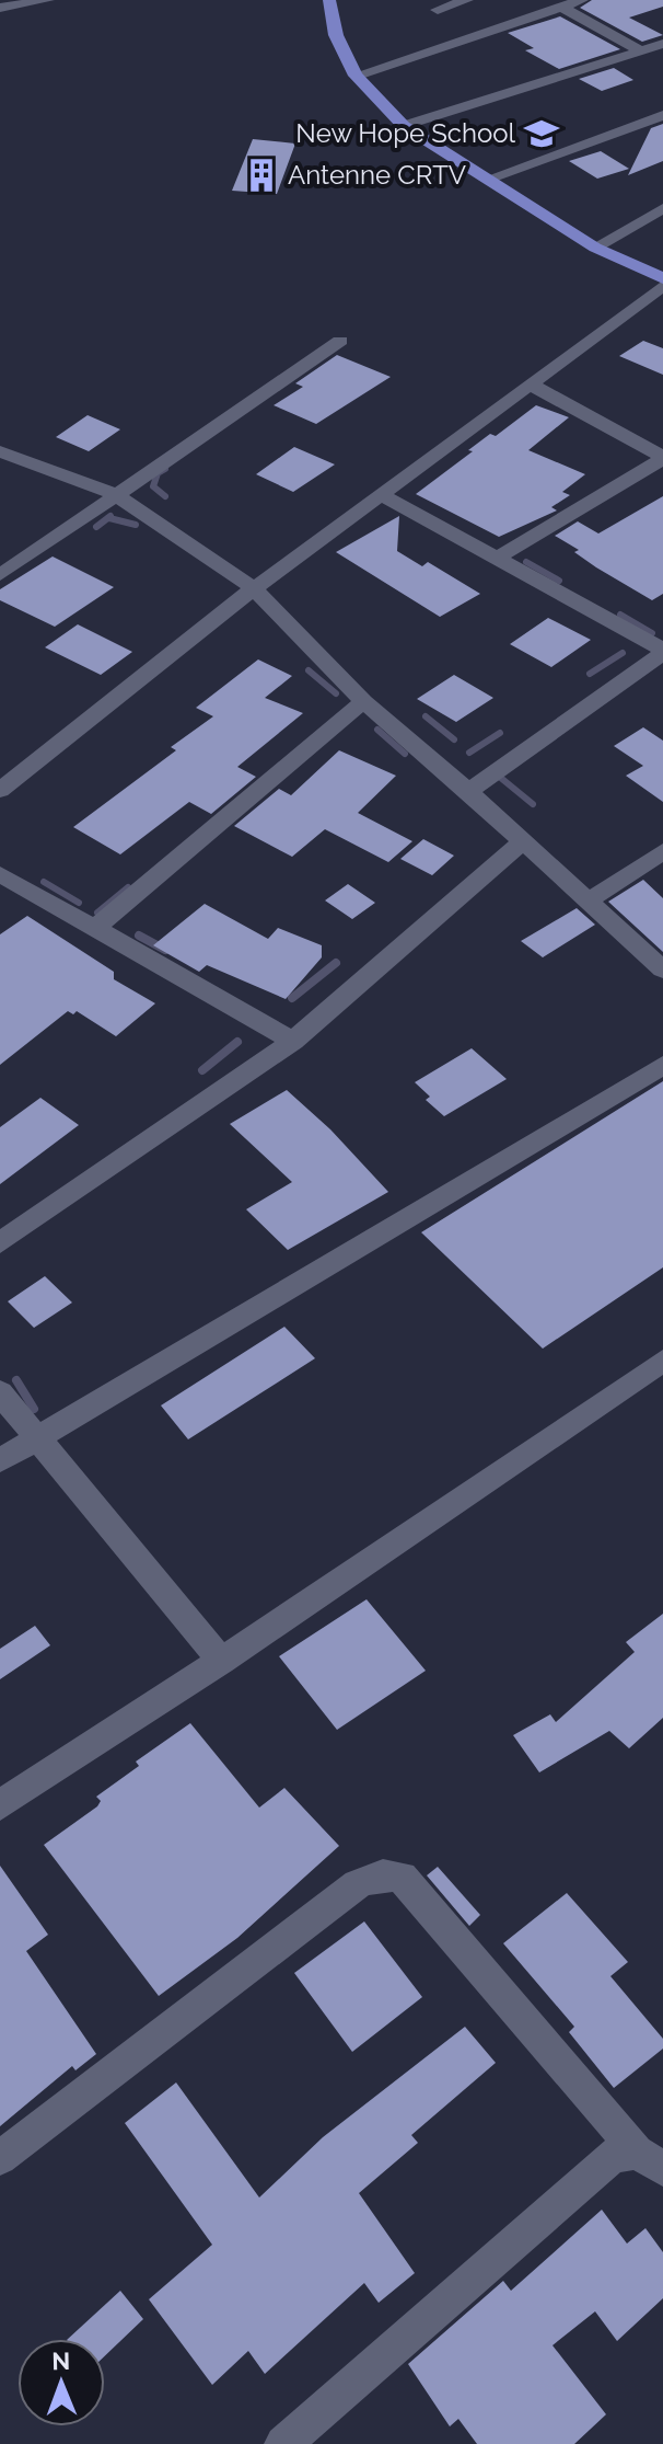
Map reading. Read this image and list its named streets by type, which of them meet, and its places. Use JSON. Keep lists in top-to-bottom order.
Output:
{
  "places": {
    "school or university": ["New Hope School"],
    "building": ["Antenne CRTV"]
  },
  "north": "top"
}
